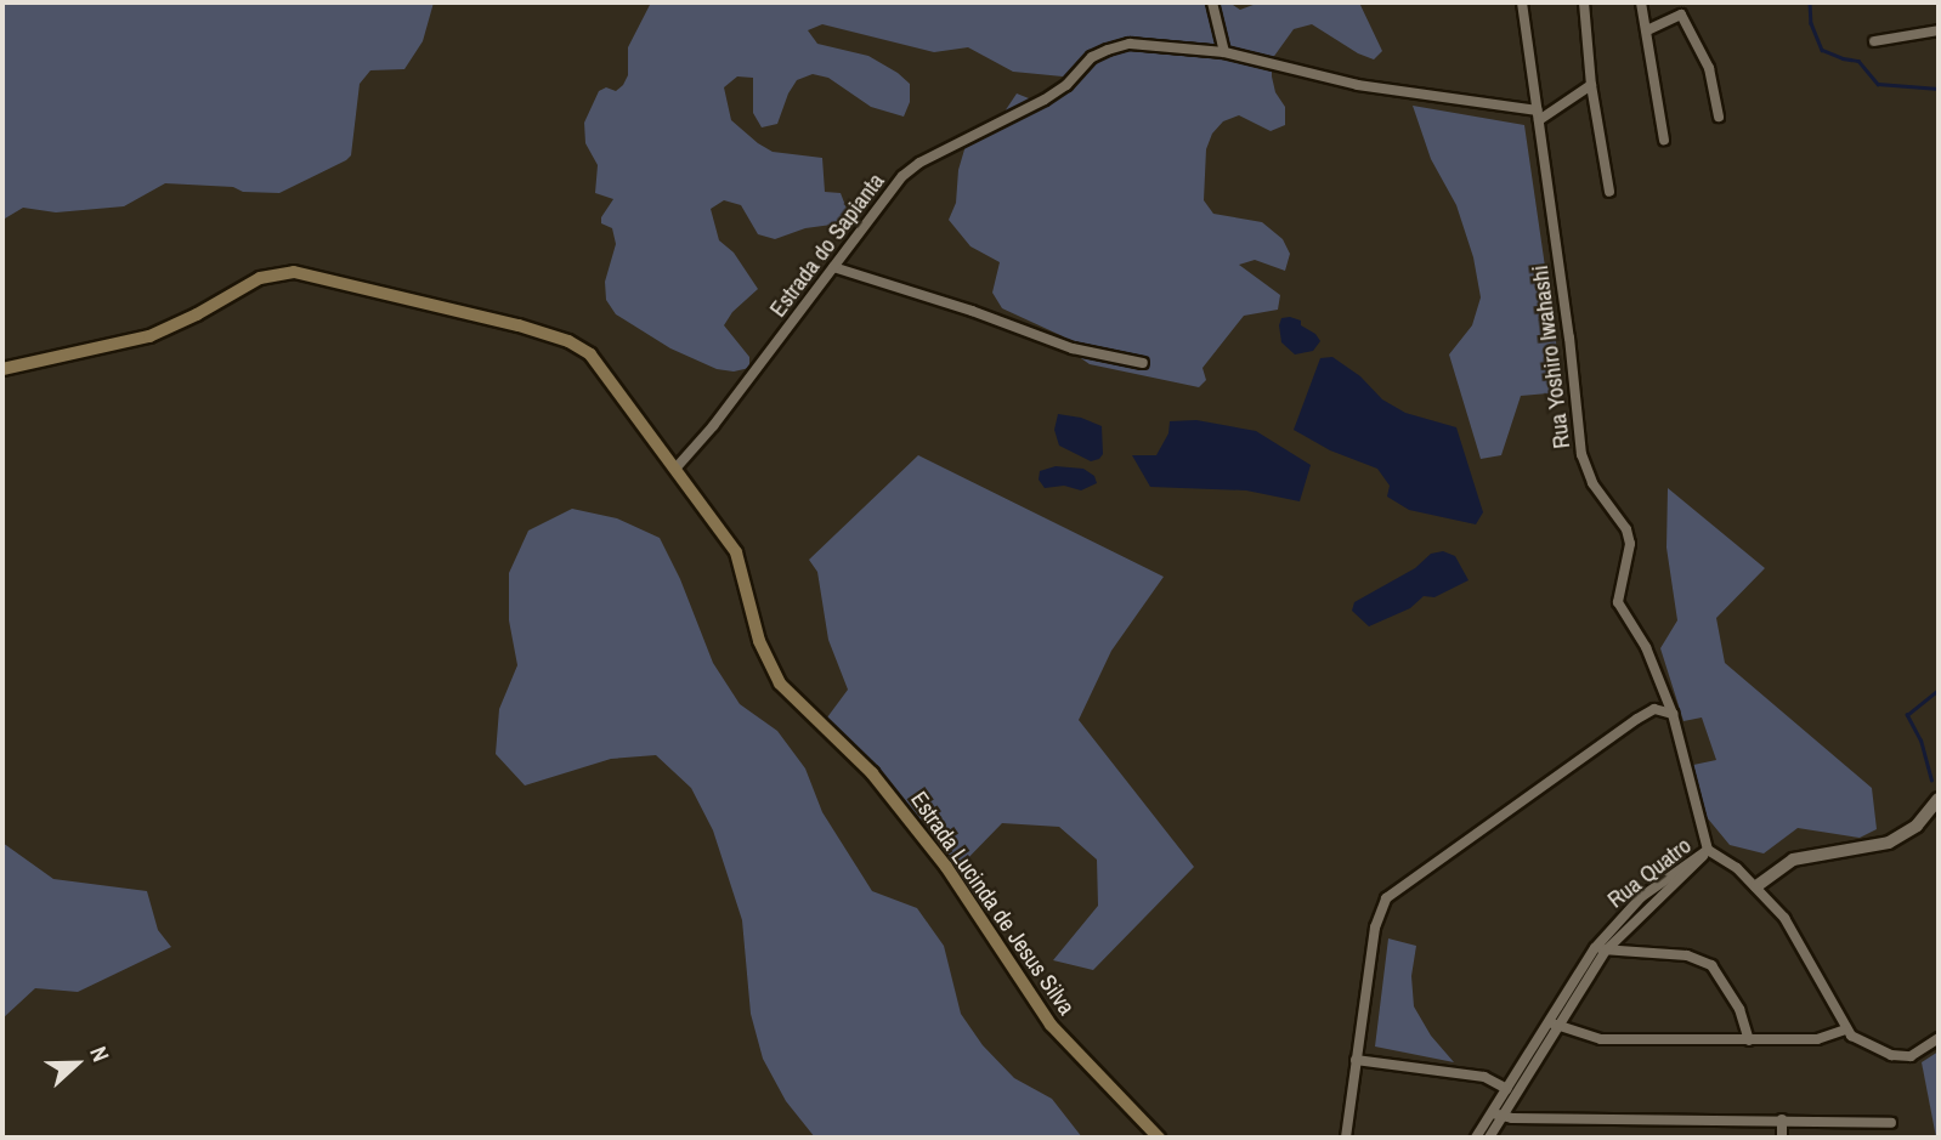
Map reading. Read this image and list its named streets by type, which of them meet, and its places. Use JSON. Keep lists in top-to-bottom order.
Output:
{
  "streets": {
    "main road": ["Estrada Lucinda de Jesus Silva"],
    "street": ["Estrada do Sapianta", "Rua Yoshiro Iwahashi", "Rua Quatro"]
  },
  "crossings": [
    ["Estrada do Sapianta", "Rua Yoshiro Iwahashi"],
    ["Estrada do Sapianta", "Estrada Lucinda de Jesus Silva"],
    ["Rua Yoshiro Iwahashi", "Rua Quatro"]
  ],
  "north": "right"
}
